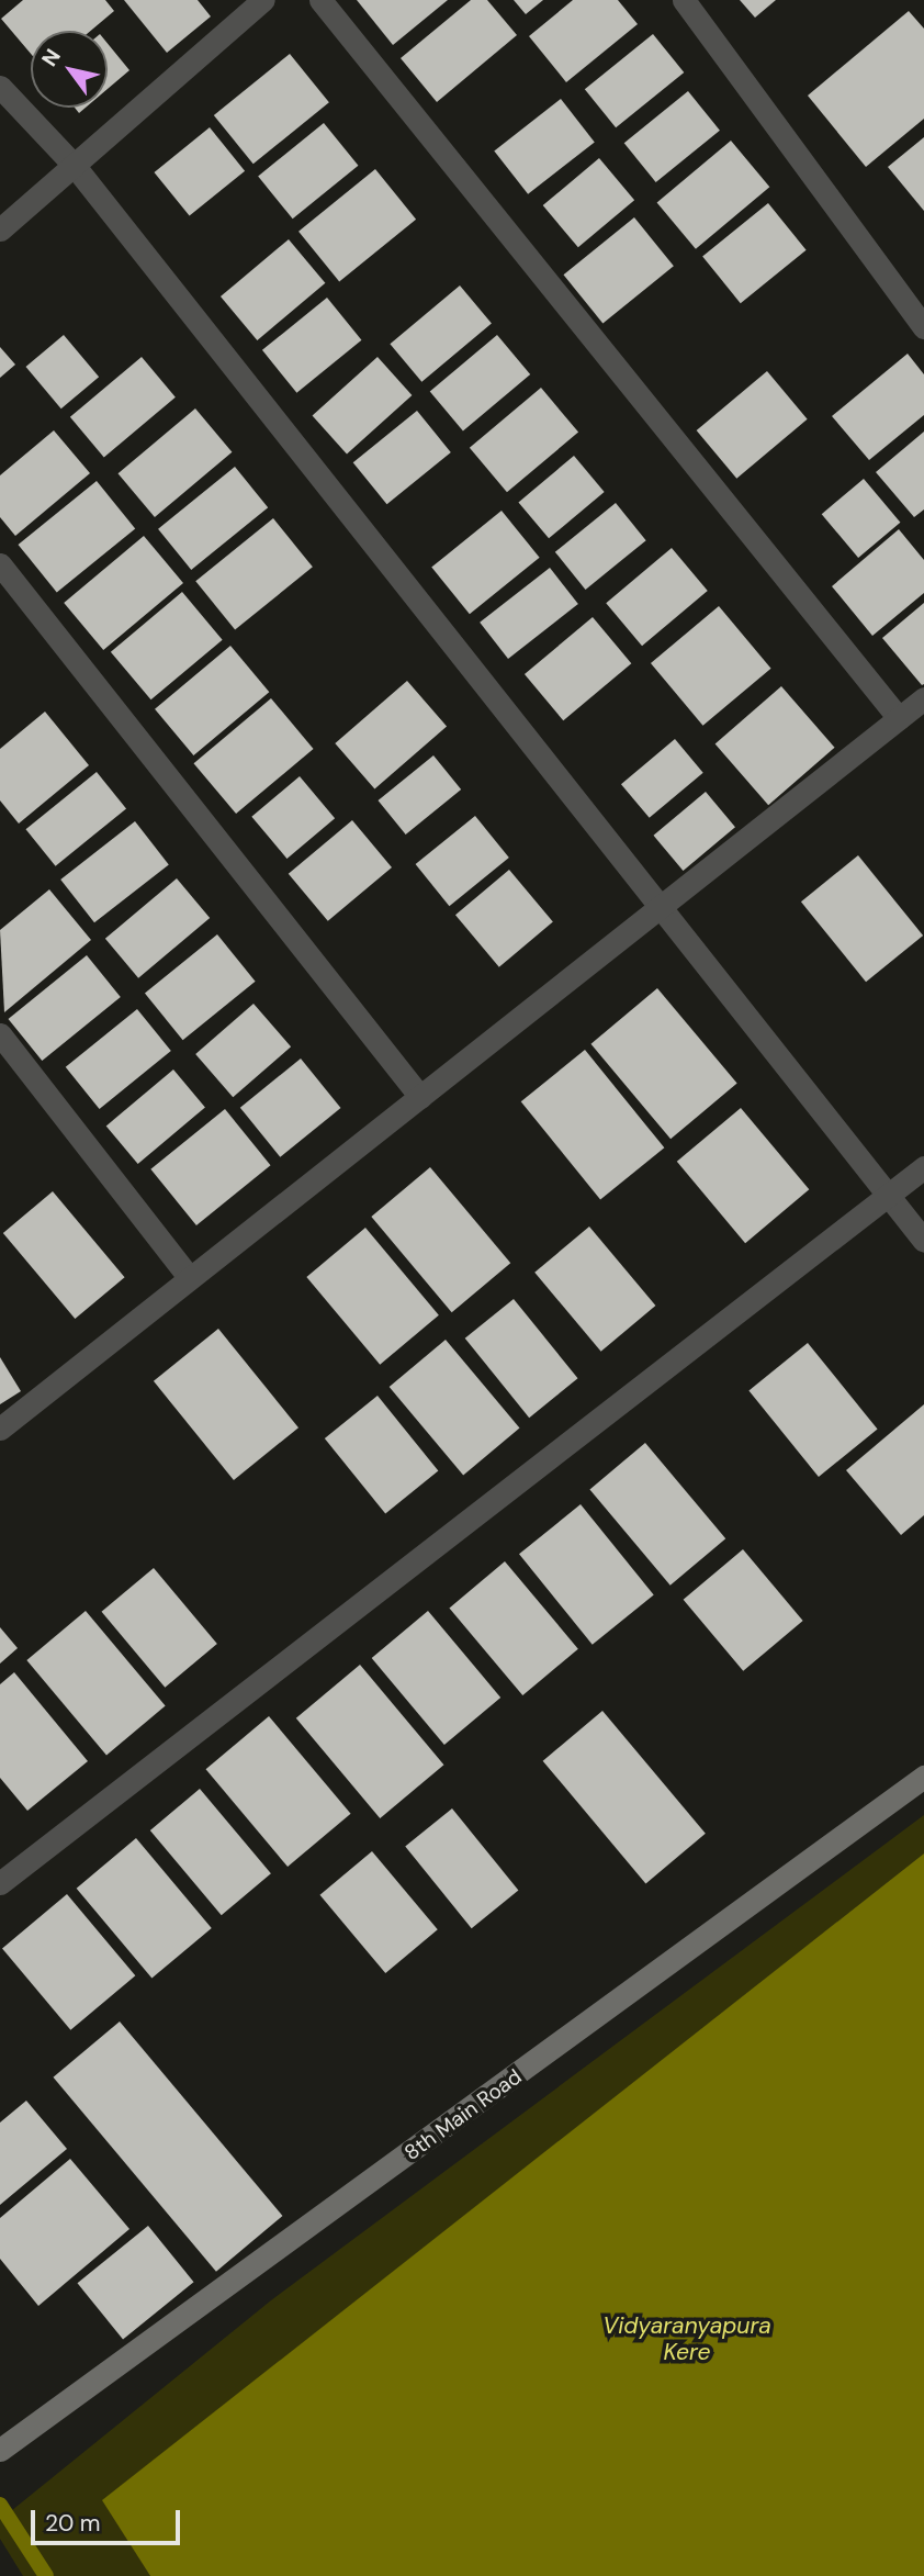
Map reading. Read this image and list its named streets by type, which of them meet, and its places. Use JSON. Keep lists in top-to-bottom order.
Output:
{
  "streets": {
    "street": ["8th Main Road"]
  },
  "water": ["Vidyaranyapura Kere"],
  "scale_bar": "20 m",
  "north": "top left"
}
